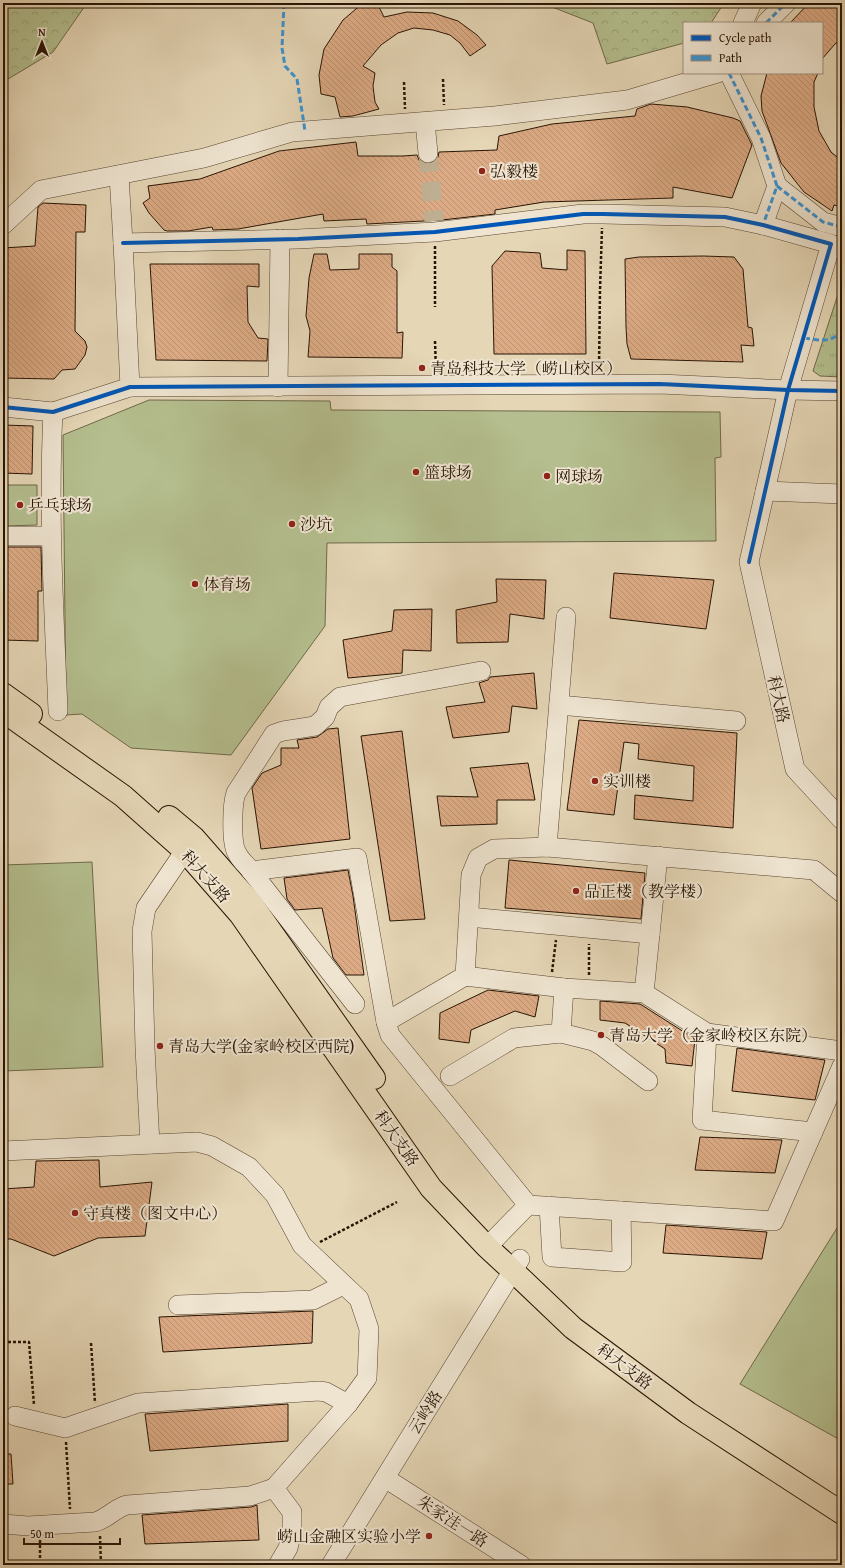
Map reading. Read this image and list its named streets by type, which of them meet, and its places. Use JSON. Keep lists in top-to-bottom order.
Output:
{
  "streets": {
    "main road": ["科大支路"],
    "street": ["科大路", "云岭路", "朱家洼一路"]
  },
  "crossings": [
    ["科大支路", "云岭路"],
    ["云岭路", "朱家洼一路"]
  ],
  "places": [
    "弘毅楼",
    "青岛科技大学（崂山校区）",
    "篮球场",
    "网球场",
    "乒乓球场",
    "沙坑",
    "体育场",
    "实训楼",
    "品正楼（教学楼）",
    "青岛大学（金家岭校区东院）",
    "青岛大学(金家岭校区西院)",
    "守真楼（图文中心）",
    "崂山金融区实验小学"
  ],
  "legend": ["Cycle path", "Path"],
  "scale_bar": "50 m",
  "north": "top"
}
